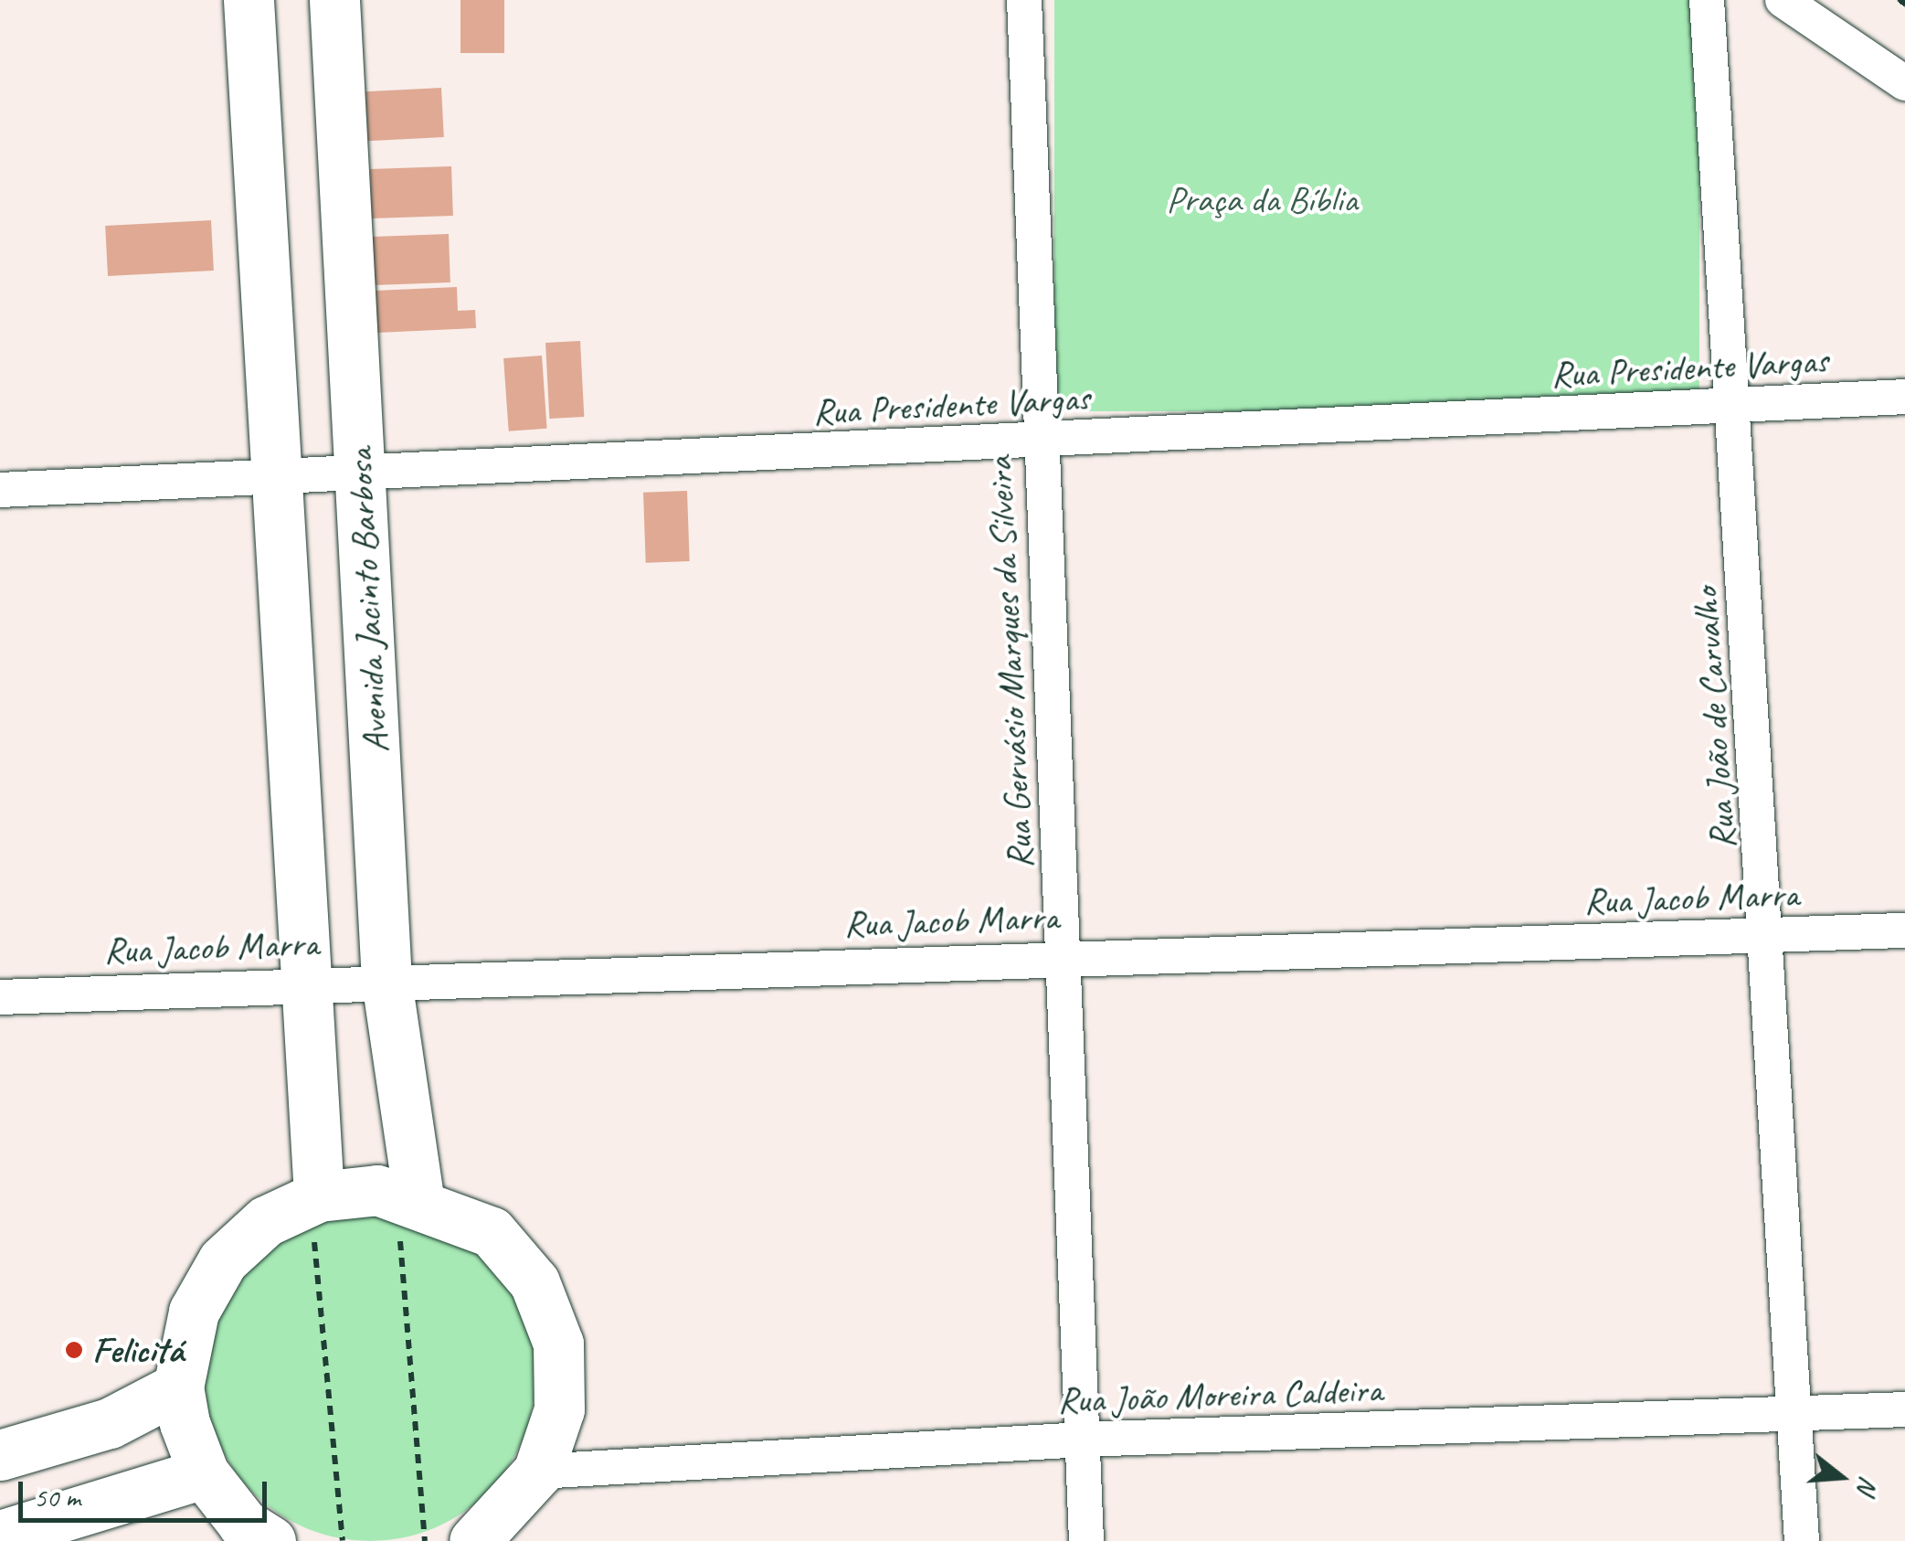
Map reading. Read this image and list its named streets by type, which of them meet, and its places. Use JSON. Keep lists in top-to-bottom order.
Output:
{
  "streets": {
    "main road": ["Avenida Jacinto Barbosa"],
    "street": [
      "Rua Presidente Vargas",
      "Rua Gervásio Marques da Silveira",
      "Rua João de Carvalho",
      "Rua Jacob Marra",
      "Rua João Moreira Caldeira"
    ]
  },
  "crossings": [
    ["Rua Presidente Vargas", "Avenida Jacinto Barbosa"],
    ["Rua Presidente Vargas", "Rua Gervásio Marques da Silveira"],
    ["Rua Presidente Vargas", "Rua João de Carvalho"],
    ["Avenida Jacinto Barbosa", "Rua Jacob Marra"],
    ["Rua Gervásio Marques da Silveira", "Rua Jacob Marra"],
    ["Rua Gervásio Marques da Silveira", "Rua João Moreira Caldeira"],
    ["Rua João de Carvalho", "Rua Jacob Marra"],
    ["Rua João de Carvalho", "Rua João Moreira Caldeira"]
  ],
  "parks": ["Praça da Bíblia"],
  "places": ["Felicitá"],
  "scale_bar": "50 m",
  "north": "right"
}
